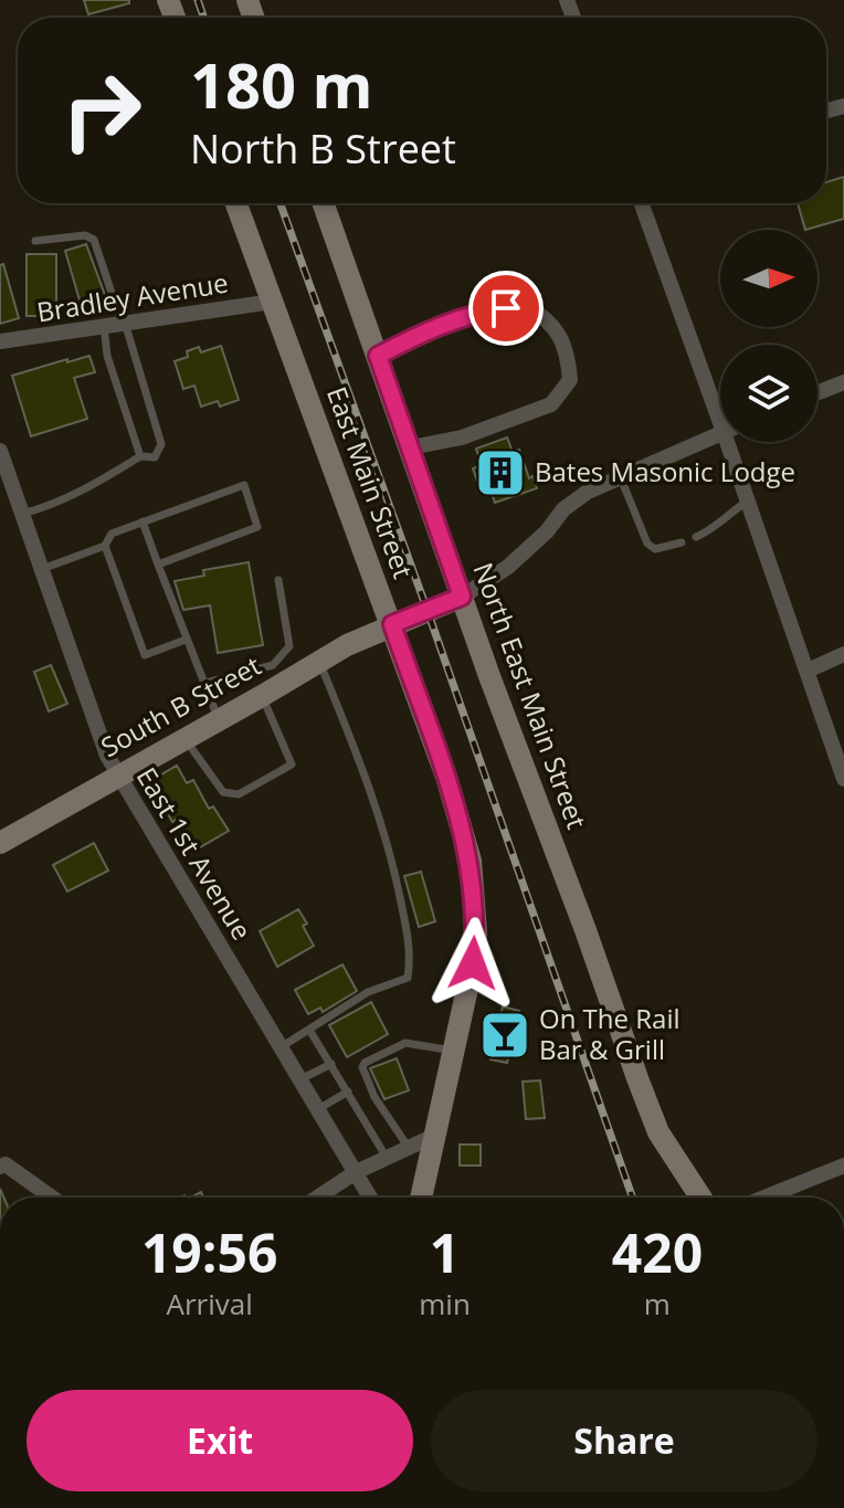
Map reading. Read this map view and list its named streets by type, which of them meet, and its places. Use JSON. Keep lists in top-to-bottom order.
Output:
{
  "streets": {
    "street": [
      "Bradley Avenue",
      "East Main Street",
      "North East Main Street",
      "South B Street",
      "East 1st Avenue"
    ]
  },
  "crossings": [
    ["Bradley Avenue", "East Main Street"],
    ["East Main Street", "South B Street"],
    ["North East Main Street", "South B Street"],
    ["South B Street", "East 1st Avenue"]
  ],
  "places": {
    "building": ["Bates Masonic Lodge"],
    "bar": ["On The Rail Bar & Grill"]
  },
  "north": "right",
  "page": {
    "turn": ["180 m", "North B Street"],
    "eta": [
      "19:56",
      "Arrival",
      "1",
      "min",
      "420",
      "m"
    ],
    "buttons": ["Exit", "Share"]
  }
}
